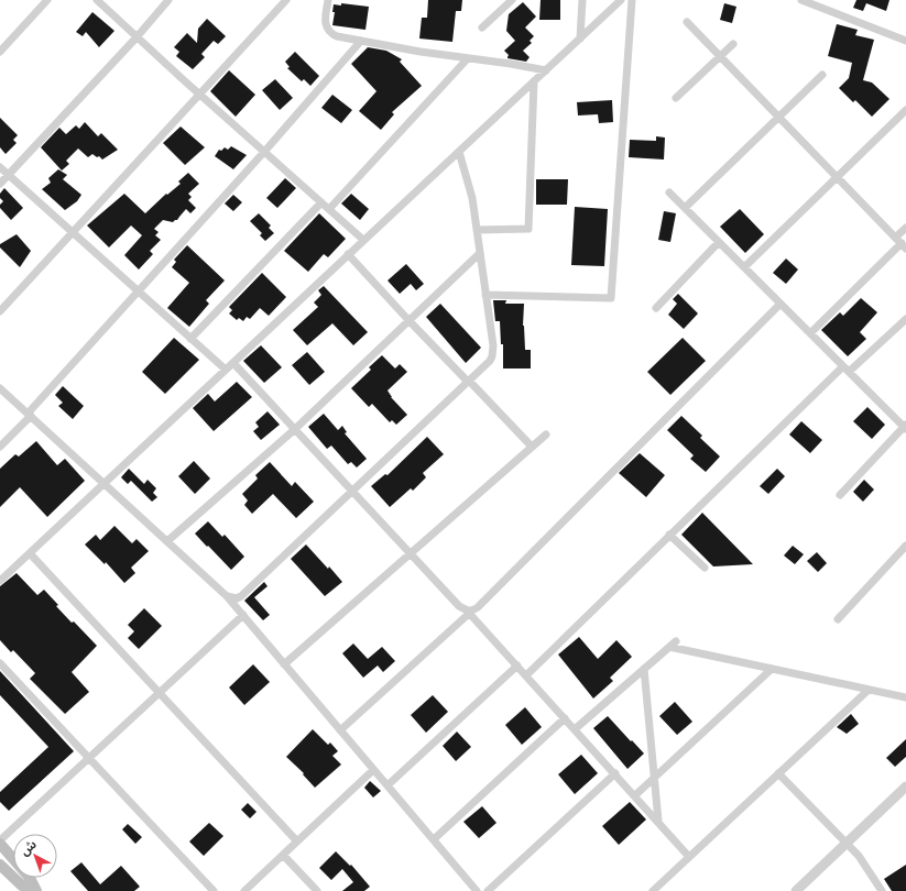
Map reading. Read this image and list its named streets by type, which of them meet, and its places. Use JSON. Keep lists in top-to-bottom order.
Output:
{
  "north": "top left"
}
